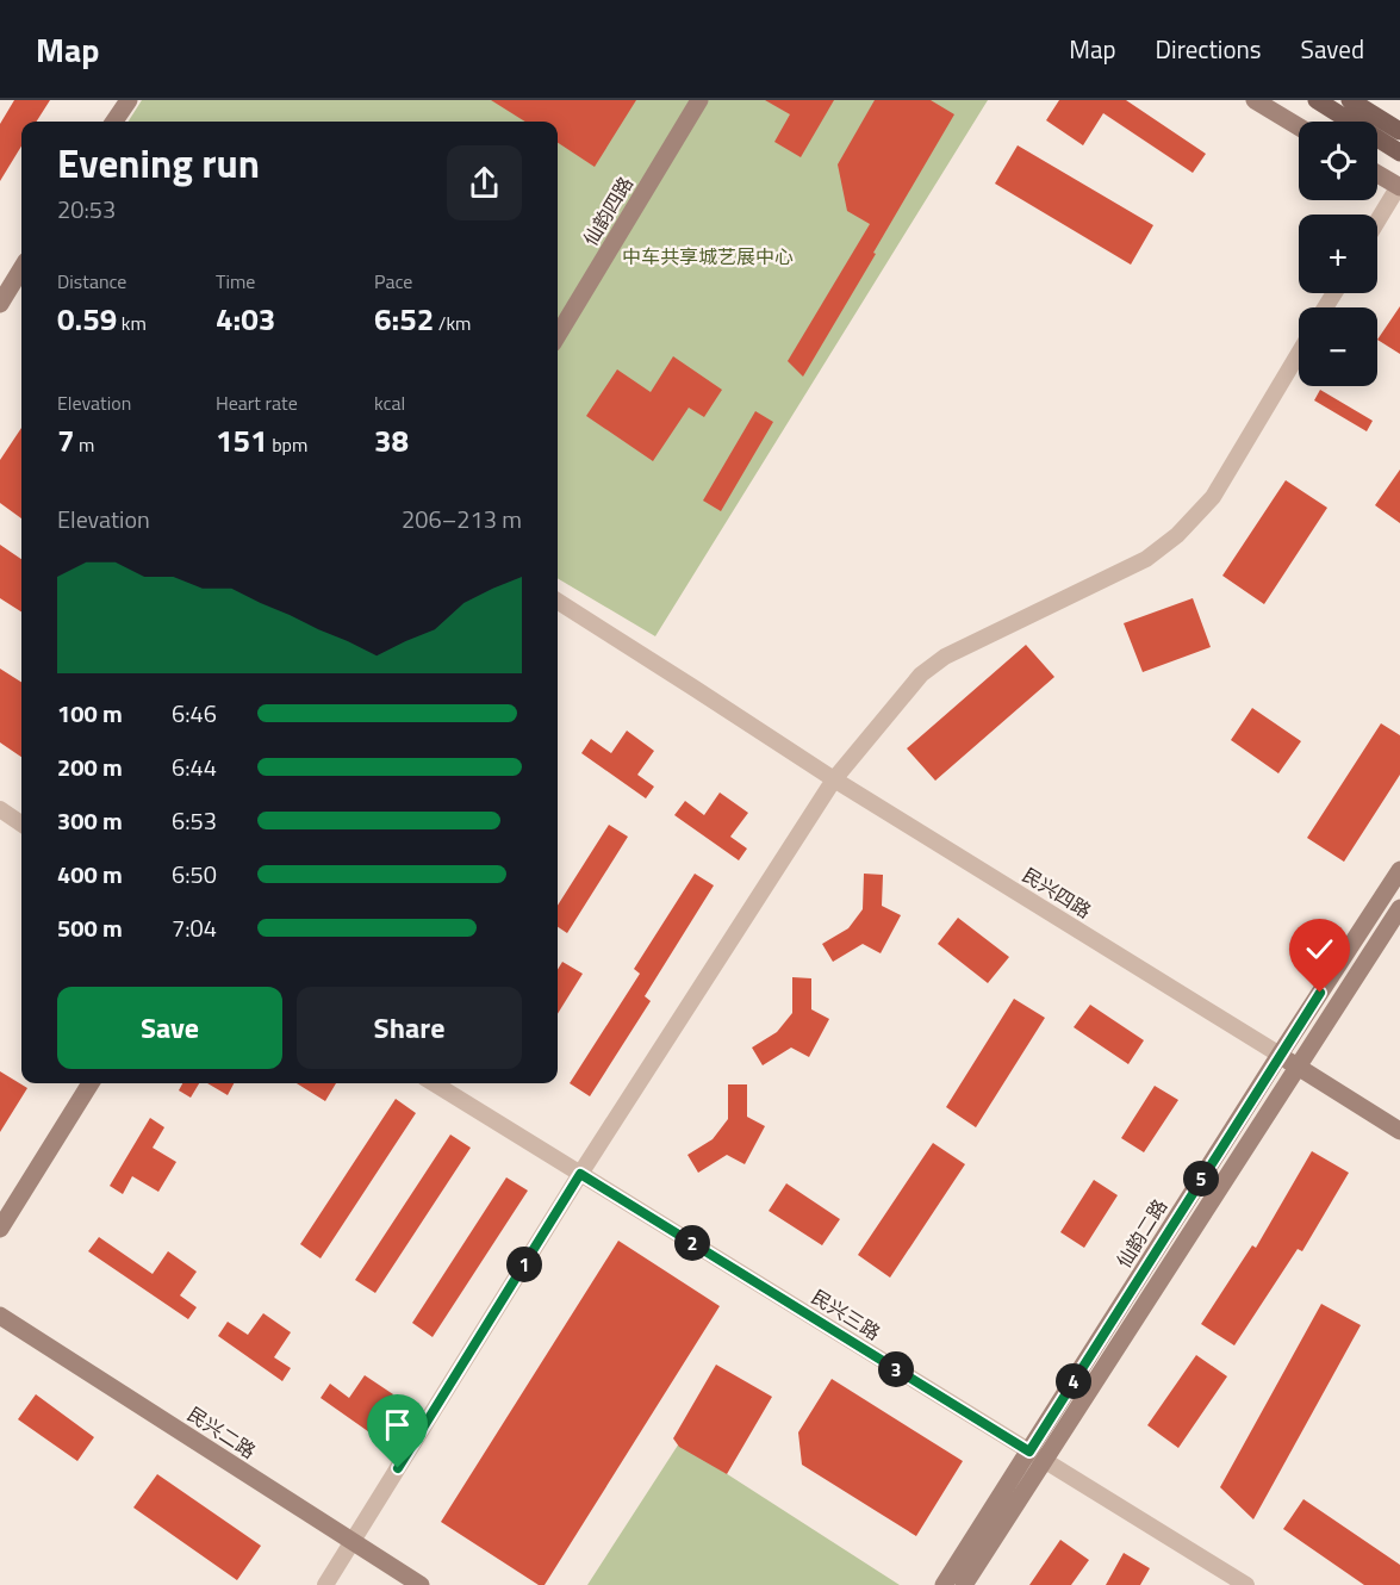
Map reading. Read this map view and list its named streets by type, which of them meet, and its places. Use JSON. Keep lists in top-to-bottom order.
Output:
{
  "streets": {
    "street": [
      "仙韵四路",
      "民兴四路",
      "仙韵二路",
      "民兴三路",
      "民兴二路"
    ]
  },
  "crossings": [
    ["民兴四路", "仙韵二路"],
    ["仙韵二路", "民兴三路"]
  ],
  "parks": ["中车共享城艺展中心"],
  "page": {
    "header": "Map",
    "nav": ["Map", "Directions", "Saved"],
    "map_buttons": ["+", "−"],
    "heading": ["Evening run", "20:53"],
    "stats": [
      ["Distance", "0.59 km"],
      ["Time", "4:03"],
      ["Pace", "6:52 /km"],
      ["Elevation", "7 m"],
      ["Heart rate", "151 bpm"],
      ["kcal", "38"]
    ],
    "chart": ["Elevation", "206–213 m"],
    "list": [
      {
        "name": "100 m",
        "note": "6:46"
      },
      {
        "name": "200 m",
        "note": "6:44"
      },
      {
        "name": "300 m",
        "note": "6:53"
      },
      {
        "name": "400 m",
        "note": "6:50"
      },
      {
        "name": "500 m",
        "note": "7:04"
      }
    ],
    "buttons": ["Save", "Share"],
    "pins": [
      "5",
      "2",
      "1",
      "3",
      "4"
    ]
  }
}
